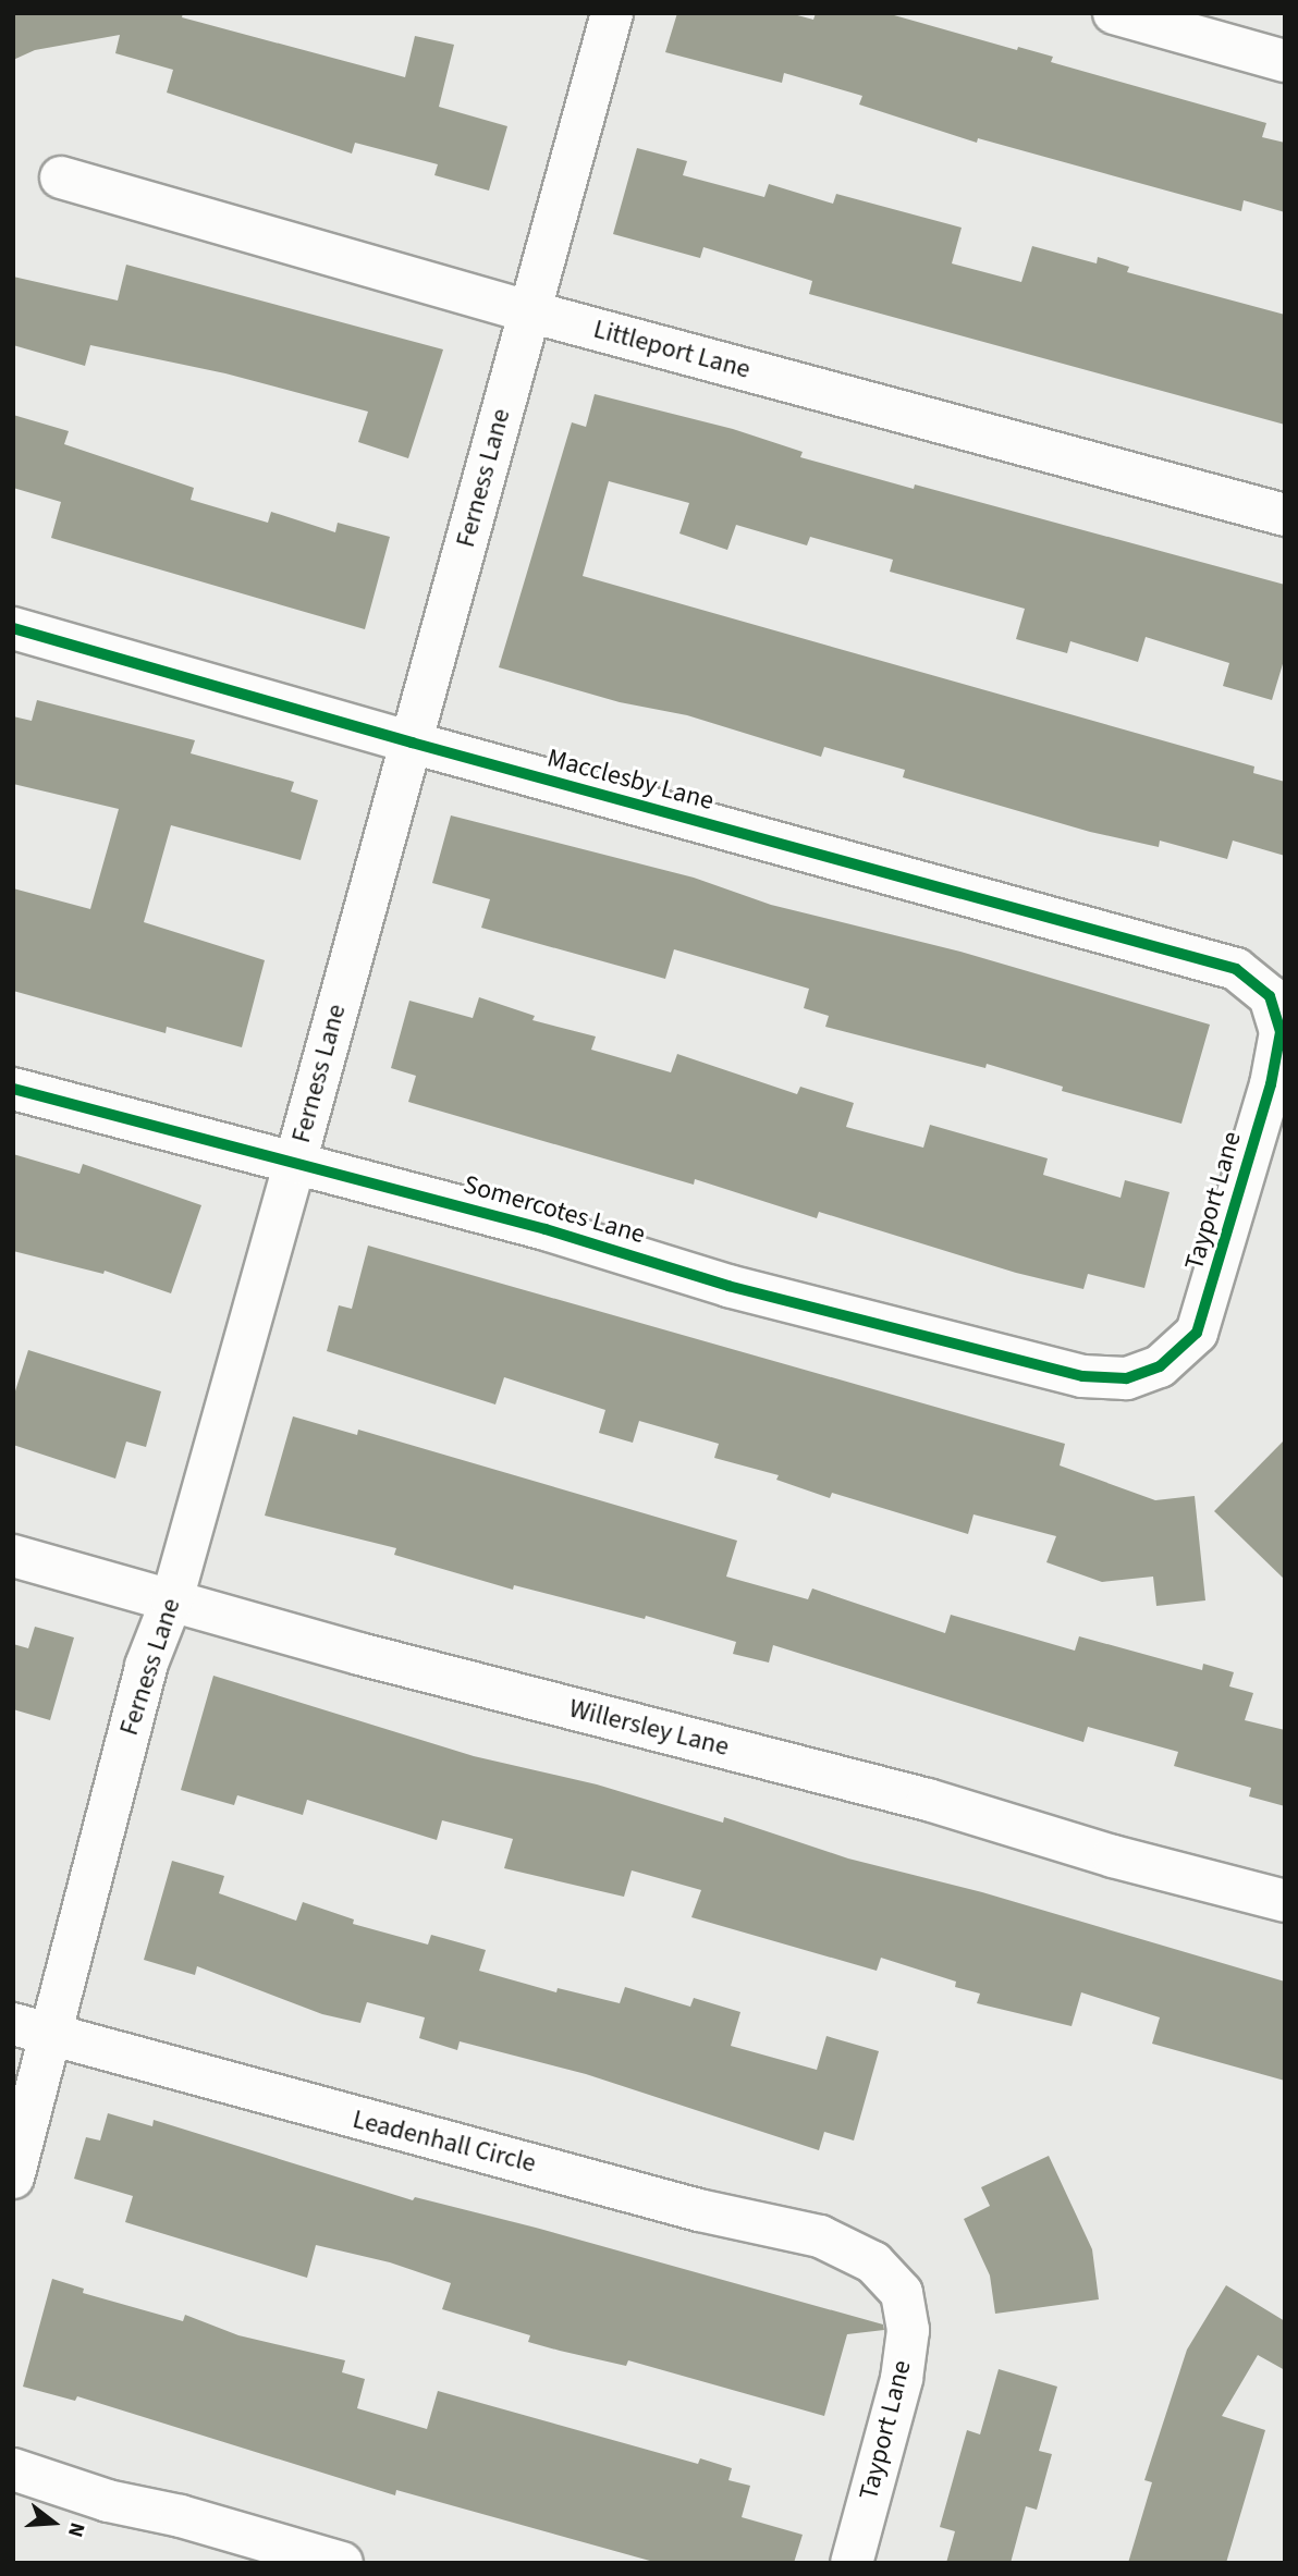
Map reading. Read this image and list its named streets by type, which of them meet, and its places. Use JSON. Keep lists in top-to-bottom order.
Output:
{
  "streets": {
    "street": [
      "Littleport Lane",
      "Ferness Lane",
      "Macclesby Lane",
      "Tayport Lane",
      "Somercotes Lane",
      "Willersley Lane",
      "Leadenhall Circle"
    ]
  },
  "crossings": [
    ["Littleport Lane", "Ferness Lane"],
    ["Ferness Lane", "Macclesby Lane"],
    ["Ferness Lane", "Somercotes Lane"],
    ["Ferness Lane", "Willersley Lane"],
    ["Ferness Lane", "Leadenhall Circle"],
    ["Macclesby Lane", "Tayport Lane"],
    ["Tayport Lane", "Somercotes Lane"],
    ["Tayport Lane", "Leadenhall Circle"]
  ],
  "north": "right"
}
